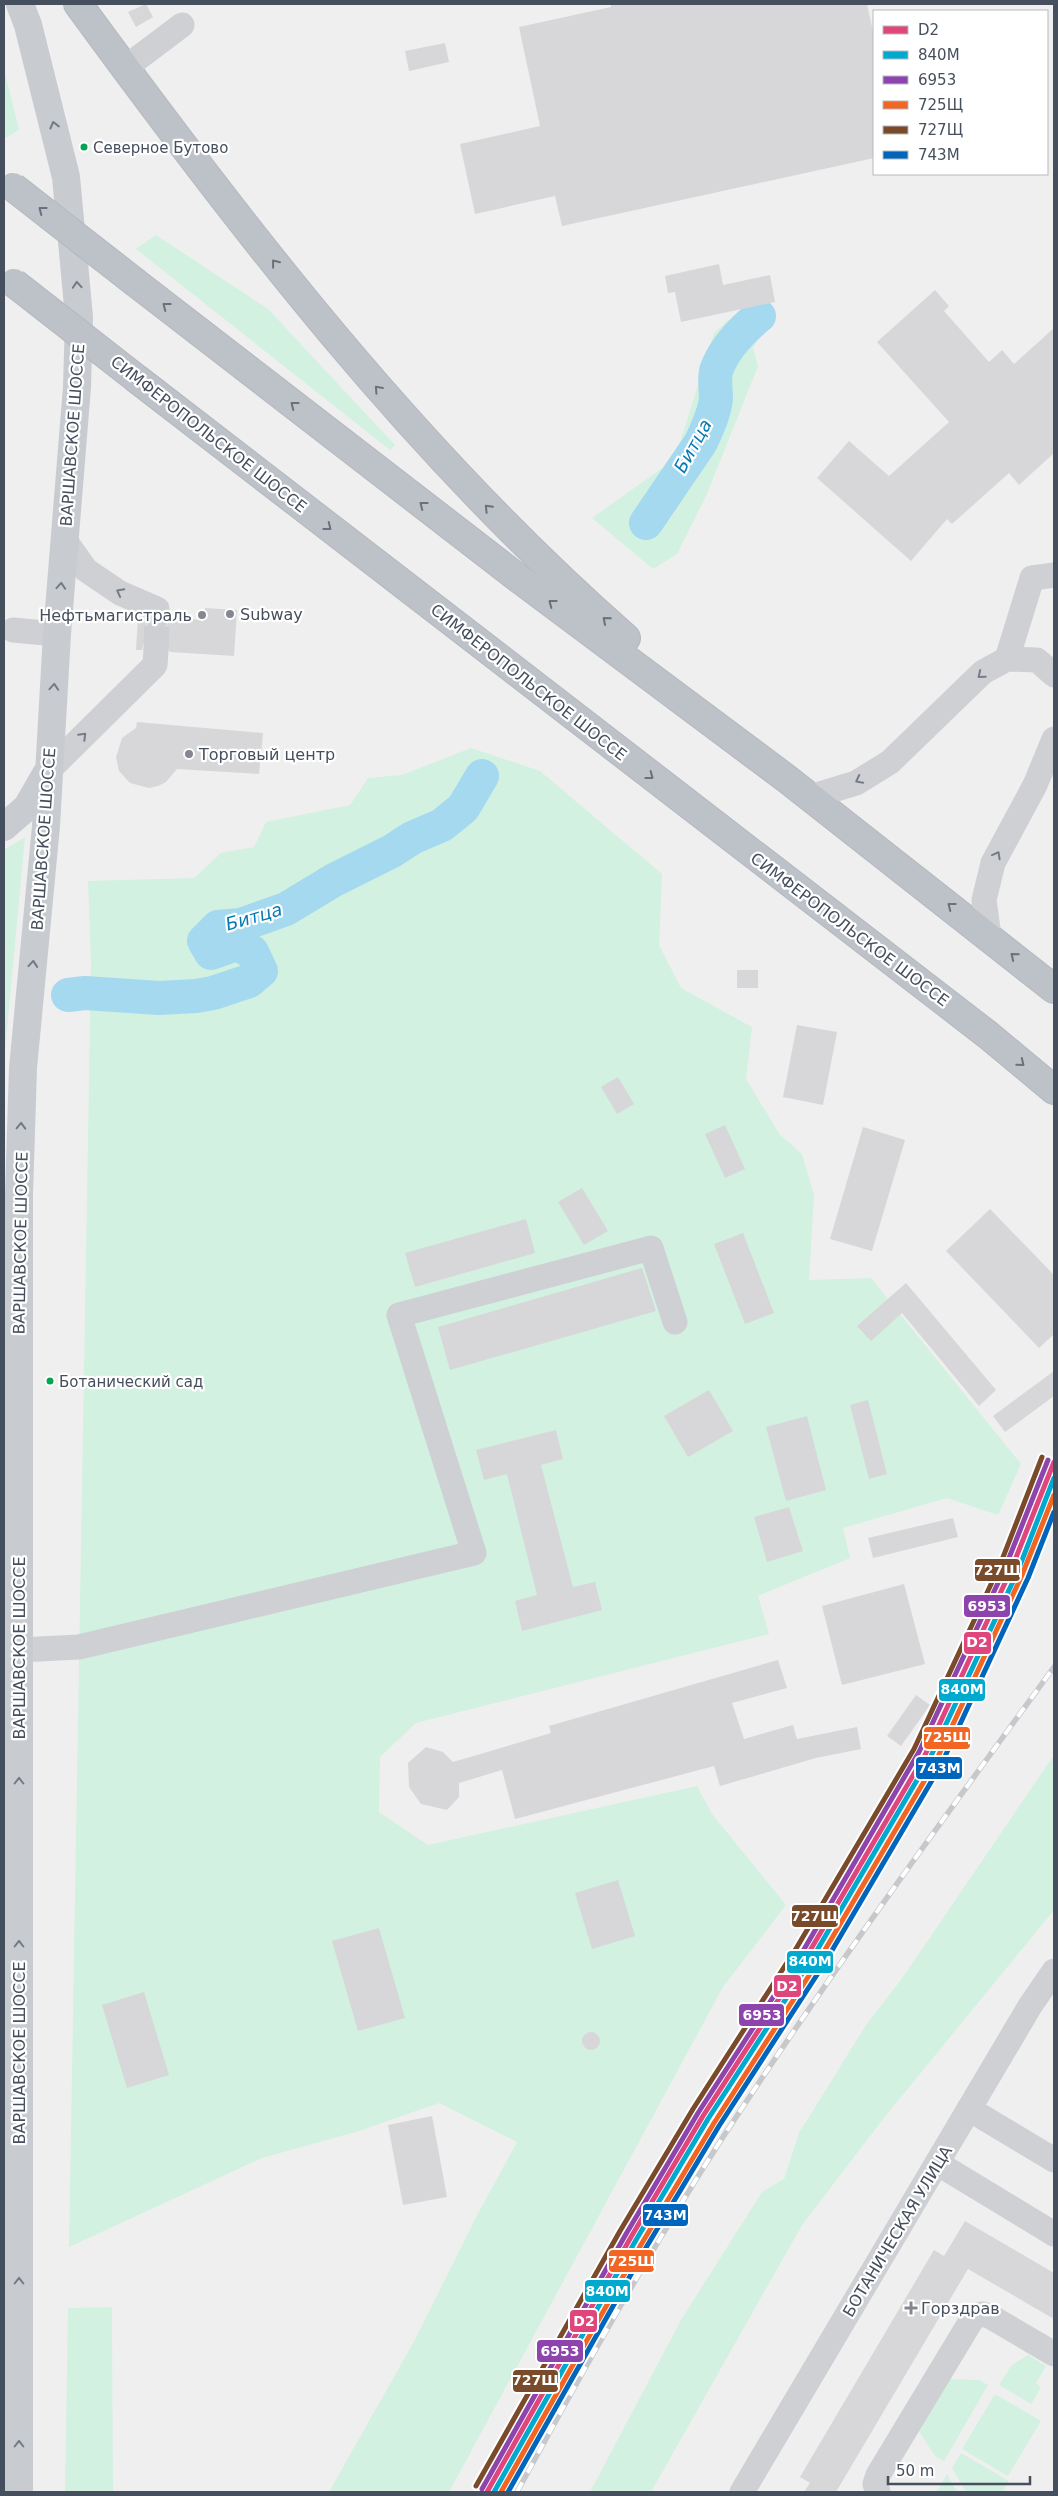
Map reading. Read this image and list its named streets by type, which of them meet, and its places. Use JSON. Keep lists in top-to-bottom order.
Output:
{
  "streets": {
    "highway": ["СИМФЕРОПОЛЬСКОЕ ШОССЕ"],
    "main road": ["ВАРШАВСКОЕ ШОССЕ"],
    "street": ["БОТАНИЧЕСКАЯ УЛИЦА"]
  },
  "one_way": ["ВАРШАВСКОЕ ШОССЕ"],
  "water": ["Битца"],
  "places": {
    "other": [
      "Северное Бутово",
      "Subway",
      "Нефтьмагистраль",
      "Торговый центр",
      "Ботанический сад"
    ],
    "health": ["Горздрав"]
  },
  "lines": [
    "transit line 727Щ",
    "transit line 6953",
    "transit line D2",
    "transit line 840М",
    "transit line 725Щ",
    "transit line 743М"
  ],
  "legend": [
    "D2",
    "840М",
    "6953",
    "725Щ",
    "727Щ",
    "743М"
  ],
  "scale_bar": "50 m"
}
